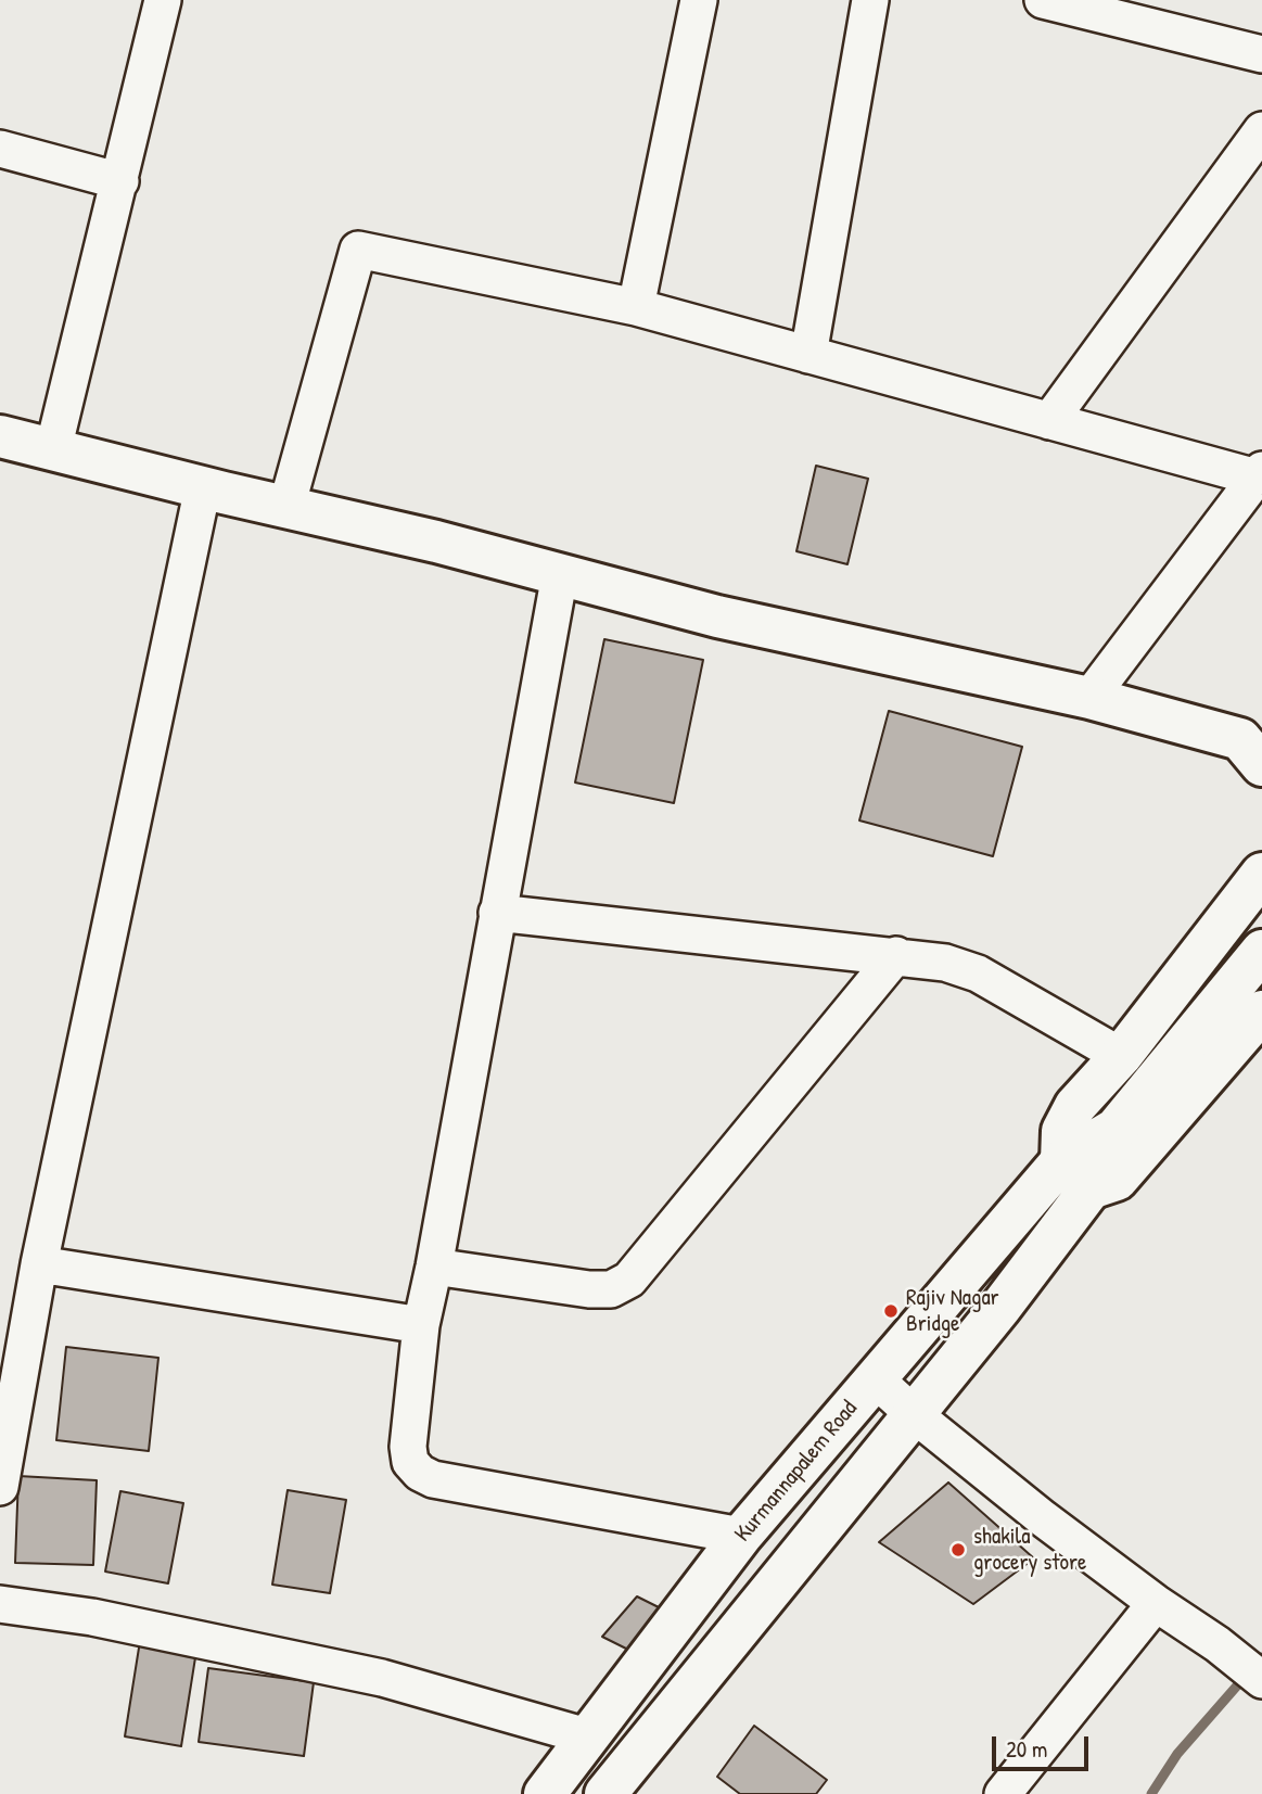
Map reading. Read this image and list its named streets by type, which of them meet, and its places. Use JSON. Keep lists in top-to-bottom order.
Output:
{
  "streets": {
    "street": ["Kurmannapalem Road"]
  },
  "places": ["Rajiv Nagar Bridge", "shakila grocery store"],
  "scale_bar": "20 m"
}
